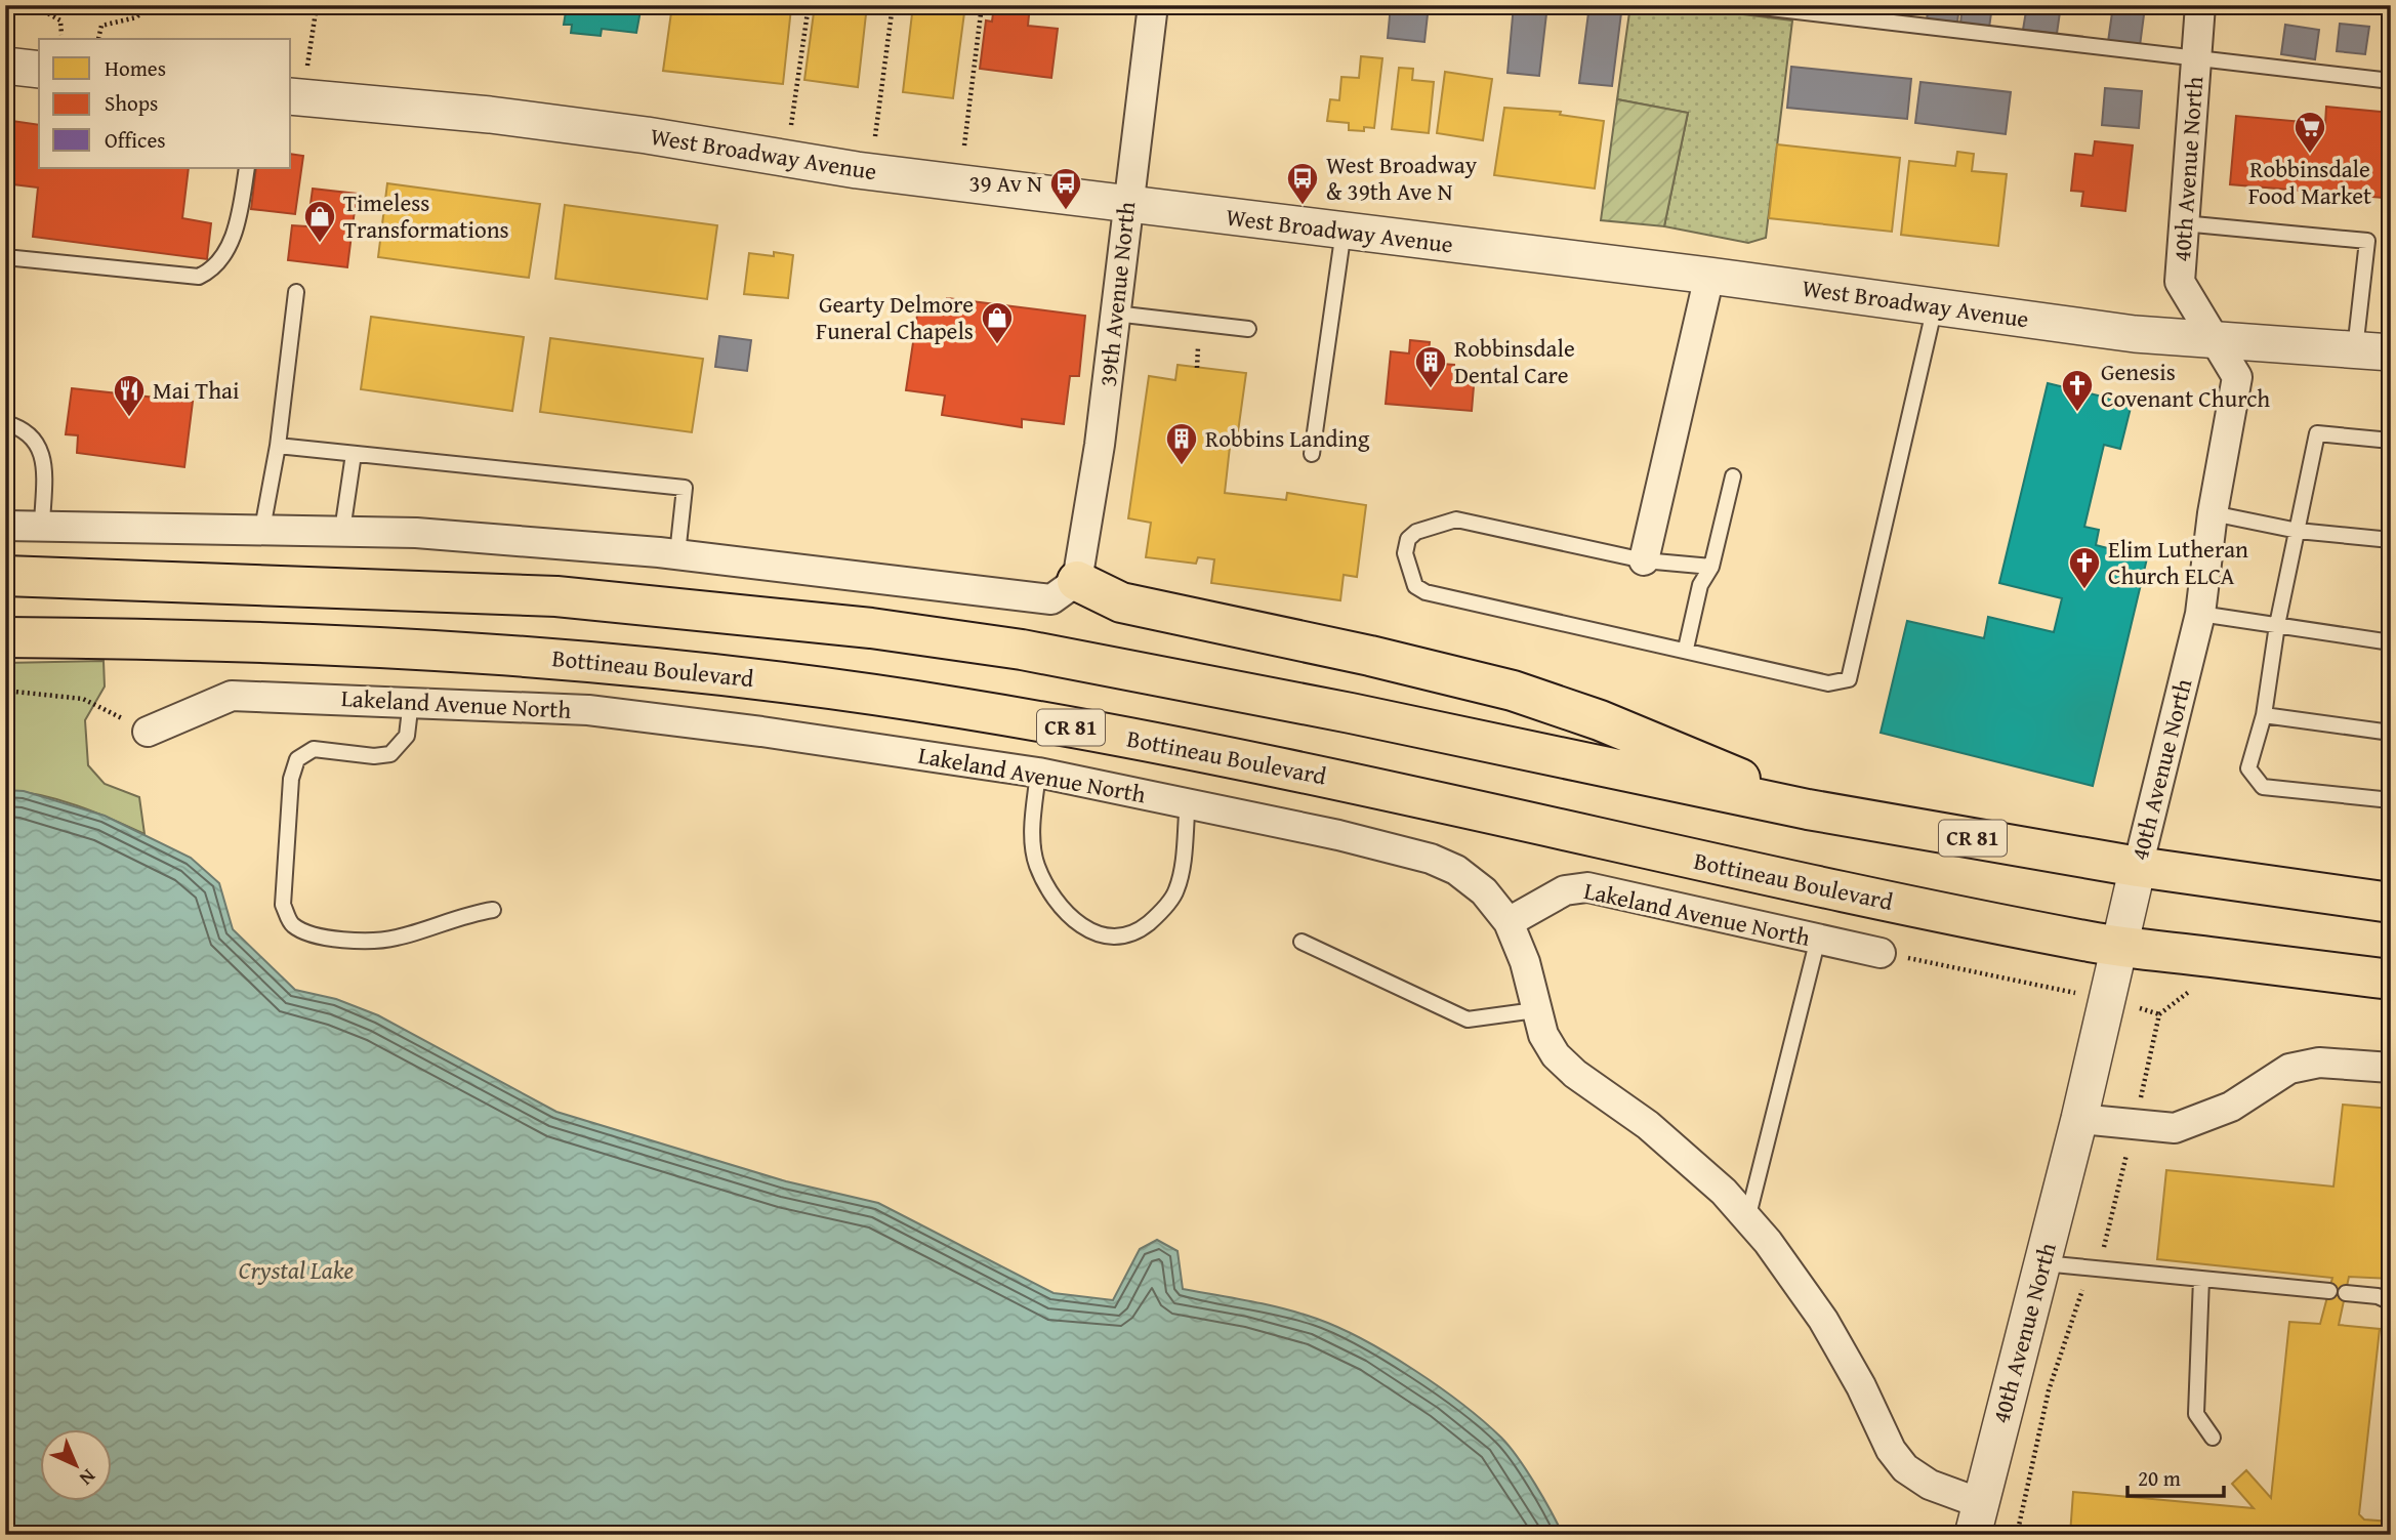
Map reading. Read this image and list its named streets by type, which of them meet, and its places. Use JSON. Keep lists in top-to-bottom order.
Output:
{
  "streets": {
    "main road": ["Bottineau Boulevard", "CR 81"],
    "street": [
      "West Broadway Avenue",
      "40th Avenue North",
      "39th Avenue North",
      "Lakeland Avenue North"
    ]
  },
  "crossings": [
    ["West Broadway Avenue", "40th Avenue North"],
    ["West Broadway Avenue", "39th Avenue North"],
    ["40th Avenue North", "Bottineau Boulevard"],
    ["40th Avenue North", "CR 81"]
  ],
  "water": ["Crystal Lake"],
  "places": {
    "supermarket": ["Robbinsdale Food Market"],
    "bus stop": ["West Broadway & 39th Ave N", "39 Av N"],
    "shop": ["Timeless Transformations", "Gearty Delmore Funeral Chapels"],
    "building": ["Robbinsdale Dental Care", "Robbins Landing"],
    "church": ["Genesis Covenant Church", "Elim Lutheran Church ELCA"],
    "restaurant": ["Mai Thai"]
  },
  "legend": ["Homes", "Shops", "Offices"],
  "scale_bar": "20 m",
  "north": "bottom right"
}
